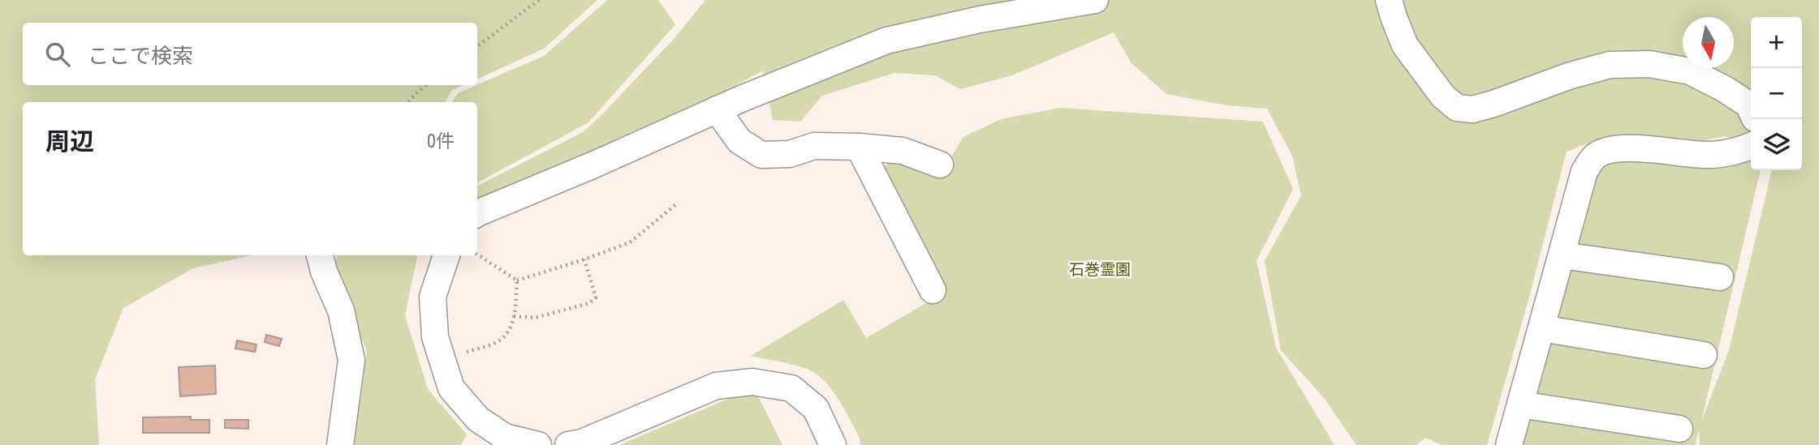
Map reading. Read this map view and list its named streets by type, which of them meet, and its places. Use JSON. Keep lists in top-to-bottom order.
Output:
{
  "parks": ["石巻霊園"],
  "north": "bottom",
  "page": {
    "map_buttons": ["+", "−"],
    "search": "ここで検索",
    "heading": ["周辺", "0件"]
  }
}
